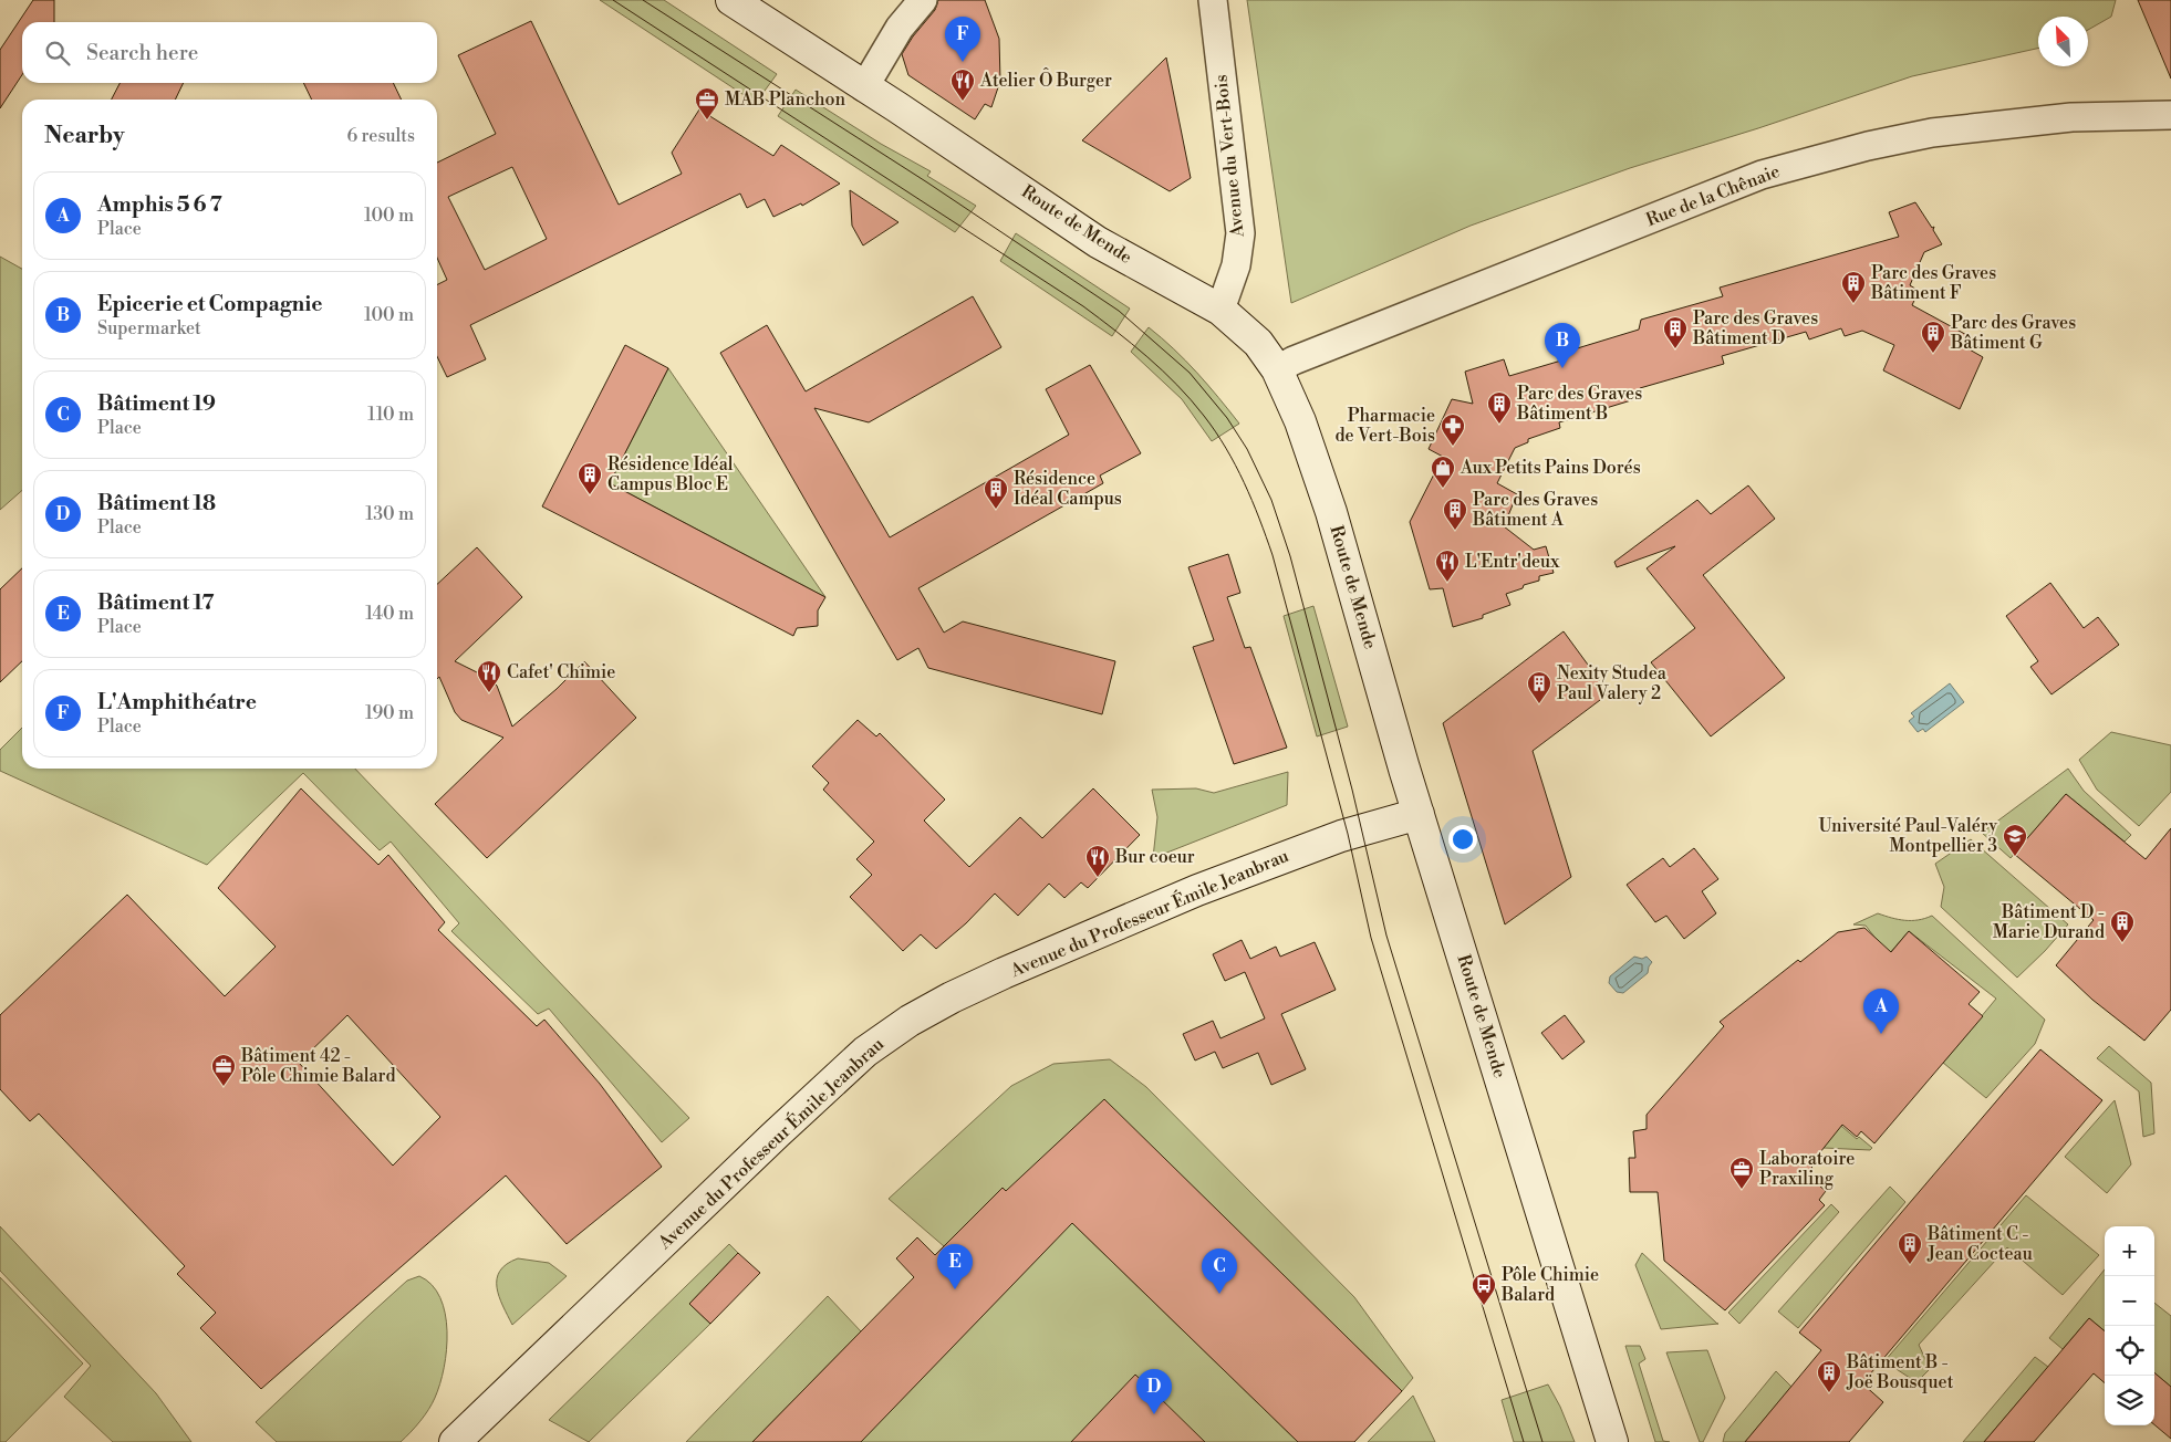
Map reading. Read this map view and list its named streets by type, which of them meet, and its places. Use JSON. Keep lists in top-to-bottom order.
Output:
{
  "streets": {
    "main road": ["Route de Mende", "Avenue du Professeur Émile Jeanbrau"],
    "street": ["Avenue du Vert-Bois", "Rue de la Chênaie"]
  },
  "crossings": [
    ["Avenue du Vert-Bois", "Route de Mende"],
    ["Rue de la Chênaie", "Route de Mende"],
    ["Route de Mende", "Avenue du Professeur Émile Jeanbrau"]
  ],
  "places": {
    "restaurant": [
      "Atelier Ô Burger",
      "L'Entr'deux",
      "Cafet' Chimie",
      "Bur coeur"
    ],
    "office": ["MAB Planchon", "Bâtiment 42 - Pôle Chimie Balard", "Laboratoire Praxiling"],
    "building": [
      "Parc des Graves Bâtiment F",
      "Parc des Graves Bâtiment D",
      "Parc des Graves Bâtiment G",
      "Parc des Graves Bâtiment B",
      "Résidence Idéal Campus Bloc E",
      "Résidence Idéal Campus",
      "Parc des Graves Bâtiment A",
      "Nexity Studea Paul Valery 2",
      "Bâtiment D - Marie Durand",
      "Bâtiment C - Jean Cocteau",
      "Bâtiment B - Joë Bousquet"
    ],
    "pharmacy": ["Pharmacie de Vert-Bois"],
    "shop": ["Aux Petits Pains Dorés"],
    "school or university": ["Université Paul-Valéry Montpellier 3"],
    "bus stop": ["Pôle Chimie Balard"]
  },
  "north": "top left",
  "page": {
    "pins": [
      "F",
      "B",
      "A",
      "E",
      "C",
      "D"
    ],
    "search": "Search here",
    "heading": ["Nearby", "6 results"],
    "list": [
      {
        "mark": "A",
        "name": "Amphis 5 6 7",
        "note": "Place",
        "value": "100 m"
      },
      {
        "mark": "B",
        "name": "Epicerie et Compagnie",
        "note": "Supermarket",
        "value": "100 m"
      },
      {
        "mark": "C",
        "name": "Bâtiment 19",
        "note": "Place",
        "value": "110 m"
      },
      {
        "mark": "D",
        "name": "Bâtiment 18",
        "note": "Place",
        "value": "130 m"
      },
      {
        "mark": "E",
        "name": "Bâtiment 17",
        "note": "Place",
        "value": "140 m"
      },
      {
        "mark": "F",
        "name": "L'Amphithéatre",
        "note": "Place",
        "value": "190 m"
      }
    ],
    "map_buttons": ["+", "−"]
  }
}
